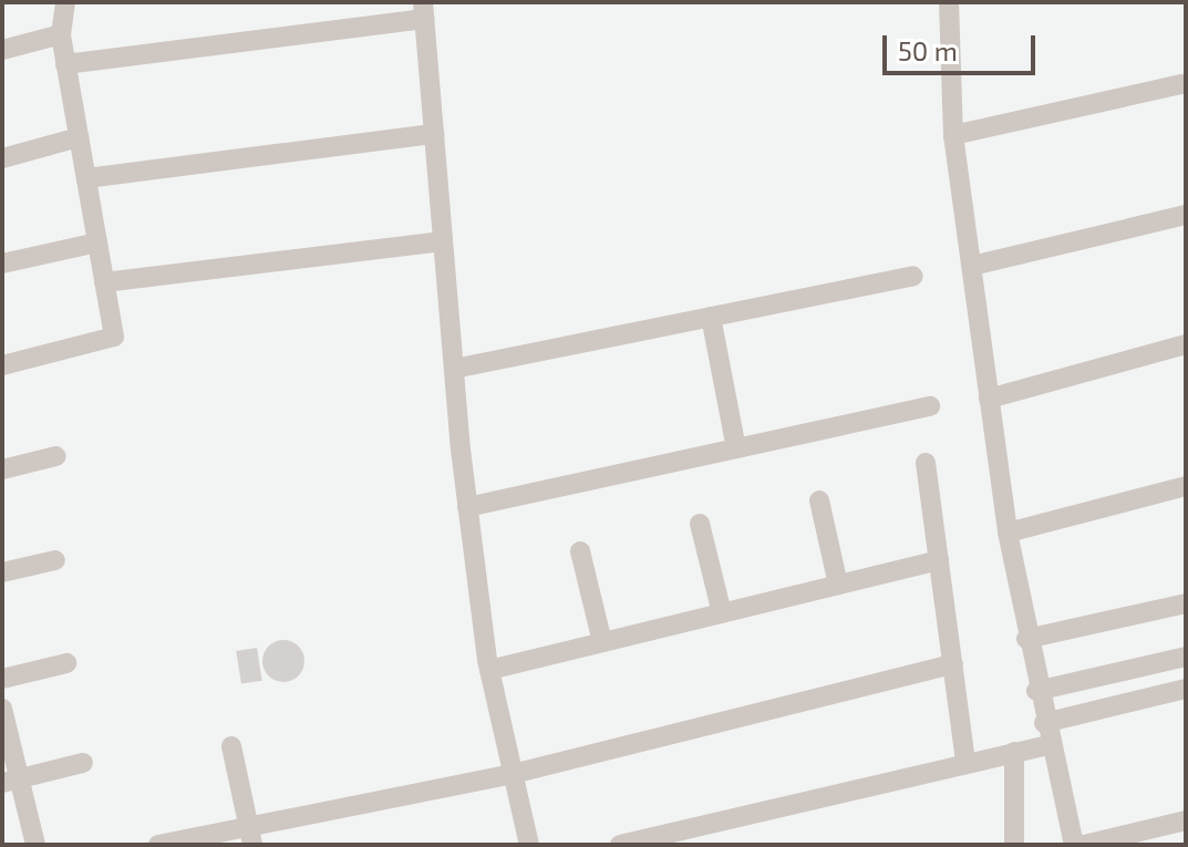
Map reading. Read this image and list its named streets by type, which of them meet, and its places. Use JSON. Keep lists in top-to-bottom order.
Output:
{
  "scale_bar": "50 m"
}
